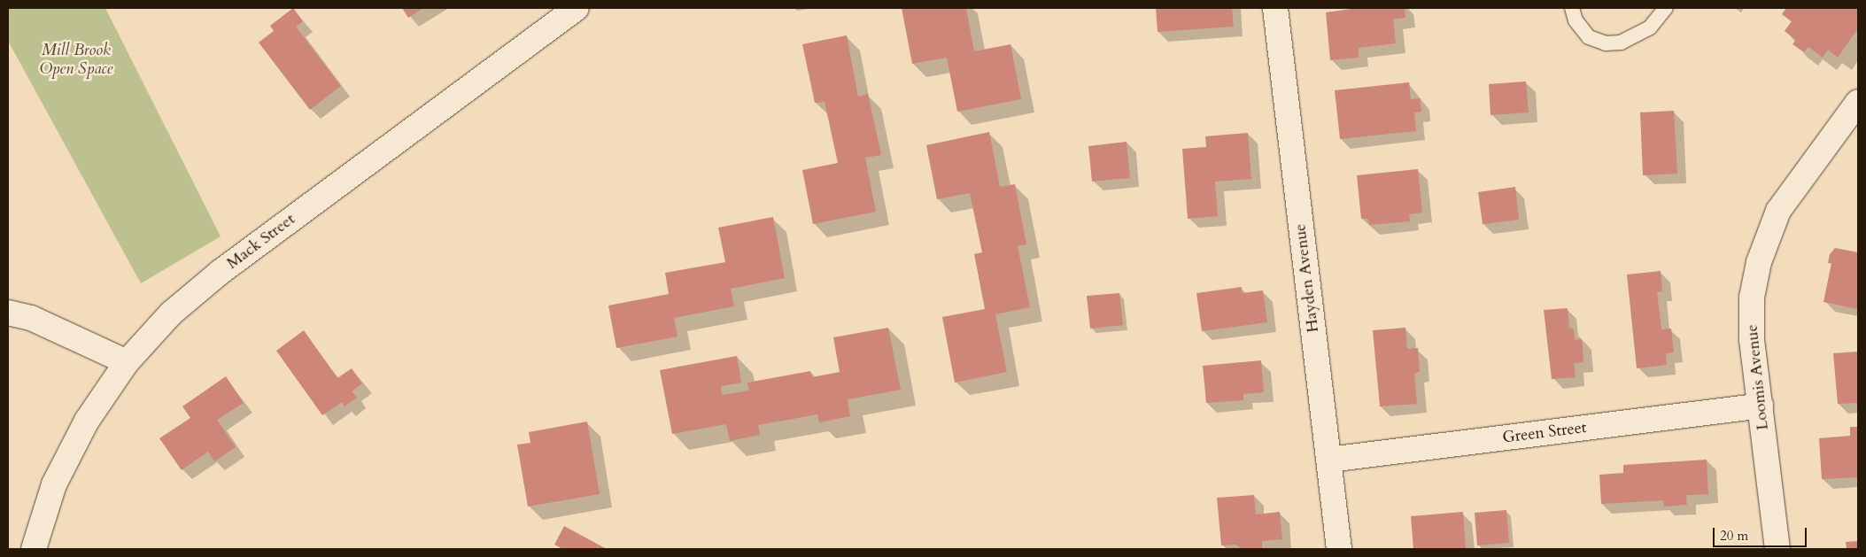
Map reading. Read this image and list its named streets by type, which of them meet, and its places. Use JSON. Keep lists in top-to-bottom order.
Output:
{
  "streets": {
    "street": [
      "Mack Street",
      "Hayden Avenue",
      "Loomis Avenue",
      "Green Street"
    ]
  },
  "crossings": [
    ["Hayden Avenue", "Green Street"],
    ["Loomis Avenue", "Green Street"]
  ],
  "parks": ["Mill Brook Open Space"],
  "scale_bar": "20 m"
}
